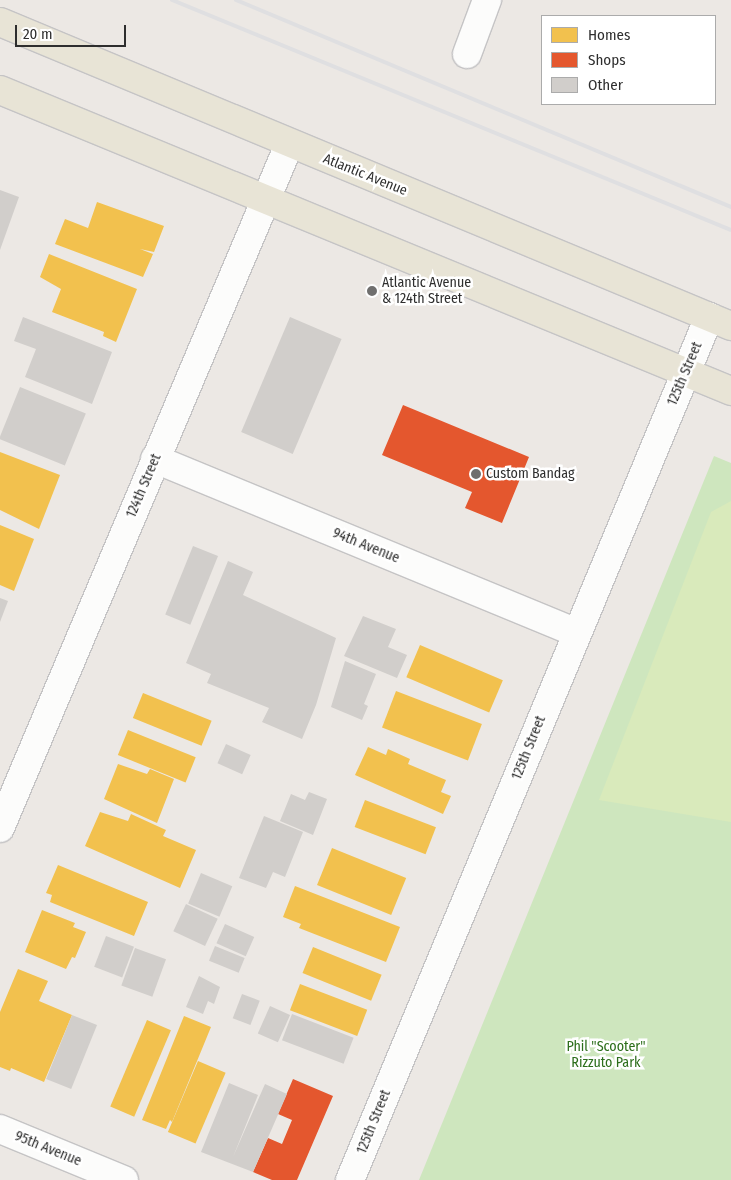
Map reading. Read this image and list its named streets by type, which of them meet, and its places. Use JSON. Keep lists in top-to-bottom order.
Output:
{
  "streets": {
    "main road": ["Atlantic Avenue"],
    "street": [
      "125th Street",
      "124th Street",
      "94th Avenue",
      "95th Avenue"
    ]
  },
  "crossings": [
    ["Atlantic Avenue", "125th Street"],
    ["Atlantic Avenue", "124th Street"],
    ["125th Street", "94th Avenue"],
    ["124th Street", "94th Avenue"]
  ],
  "parks": ["Phil \"Scooter\" Rizzuto Park"],
  "places": ["Atlantic Avenue & 124th Street", "Custom Bandag"],
  "legend": ["Homes", "Shops", "Other"],
  "scale_bar": "20 m"
}
